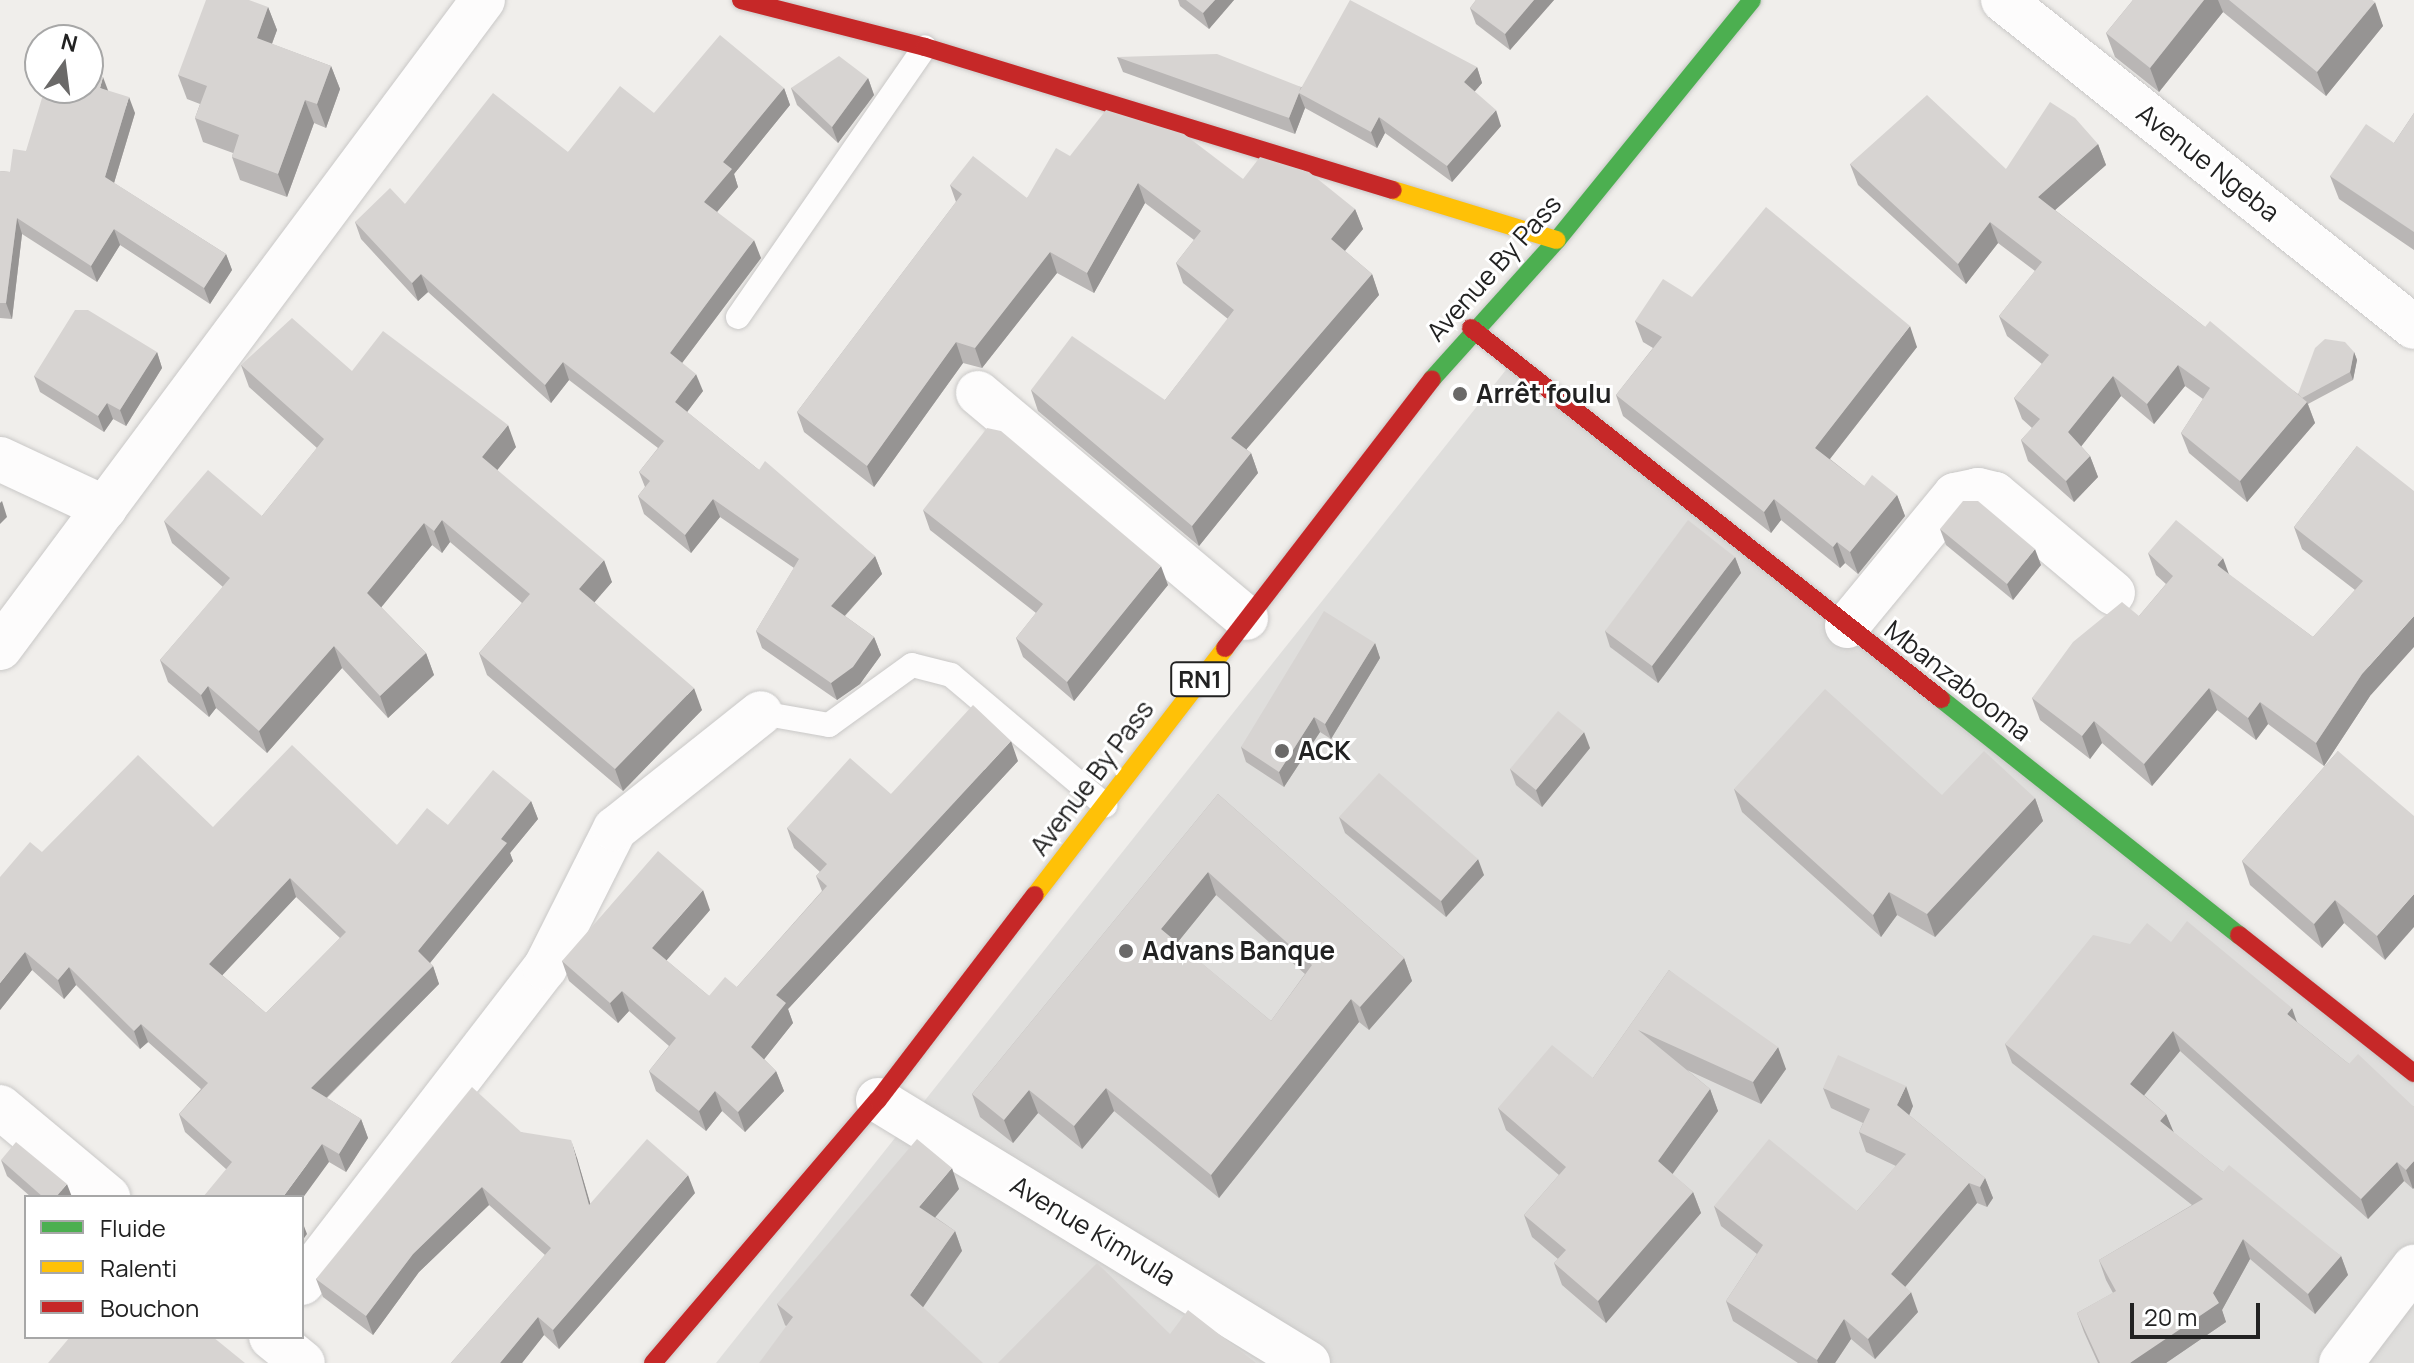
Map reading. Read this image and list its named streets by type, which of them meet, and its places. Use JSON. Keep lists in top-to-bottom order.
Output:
{
  "streets": {
    "main road": ["Avenue By Pass", "RN1", "Mbanzabooma"],
    "street": ["Avenue Ngeba", "Avenue Kimvula"]
  },
  "crossings": [
    ["Avenue By Pass", "Mbanzabooma"],
    ["Avenue By Pass", "Avenue Kimvula"]
  ],
  "places": ["Arrêt foulu", "ACK", "Advans Banque"],
  "legend": ["Fluide", "Ralenti", "Bouchon"],
  "scale_bar": "20 m",
  "north": "top"
}
